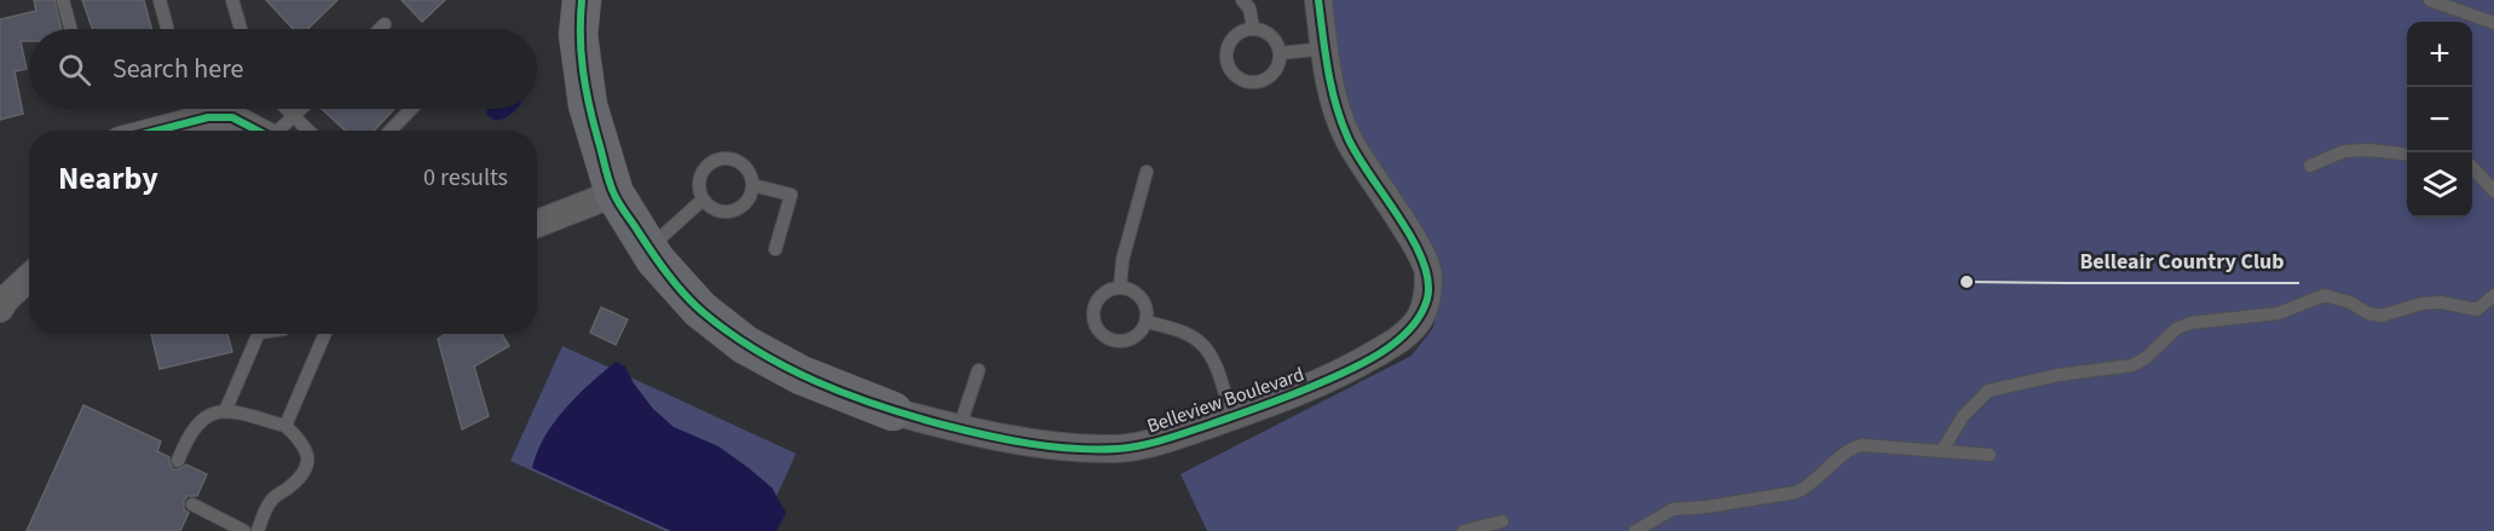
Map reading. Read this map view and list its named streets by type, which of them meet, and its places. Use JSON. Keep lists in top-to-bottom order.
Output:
{
  "streets": {
    "street": ["Belleview Boulevard"]
  },
  "places": ["Belleair Country Club"],
  "page": {
    "map_buttons": ["+", "−"],
    "search": "Search here",
    "heading": ["Nearby", "0 results"]
  }
}
